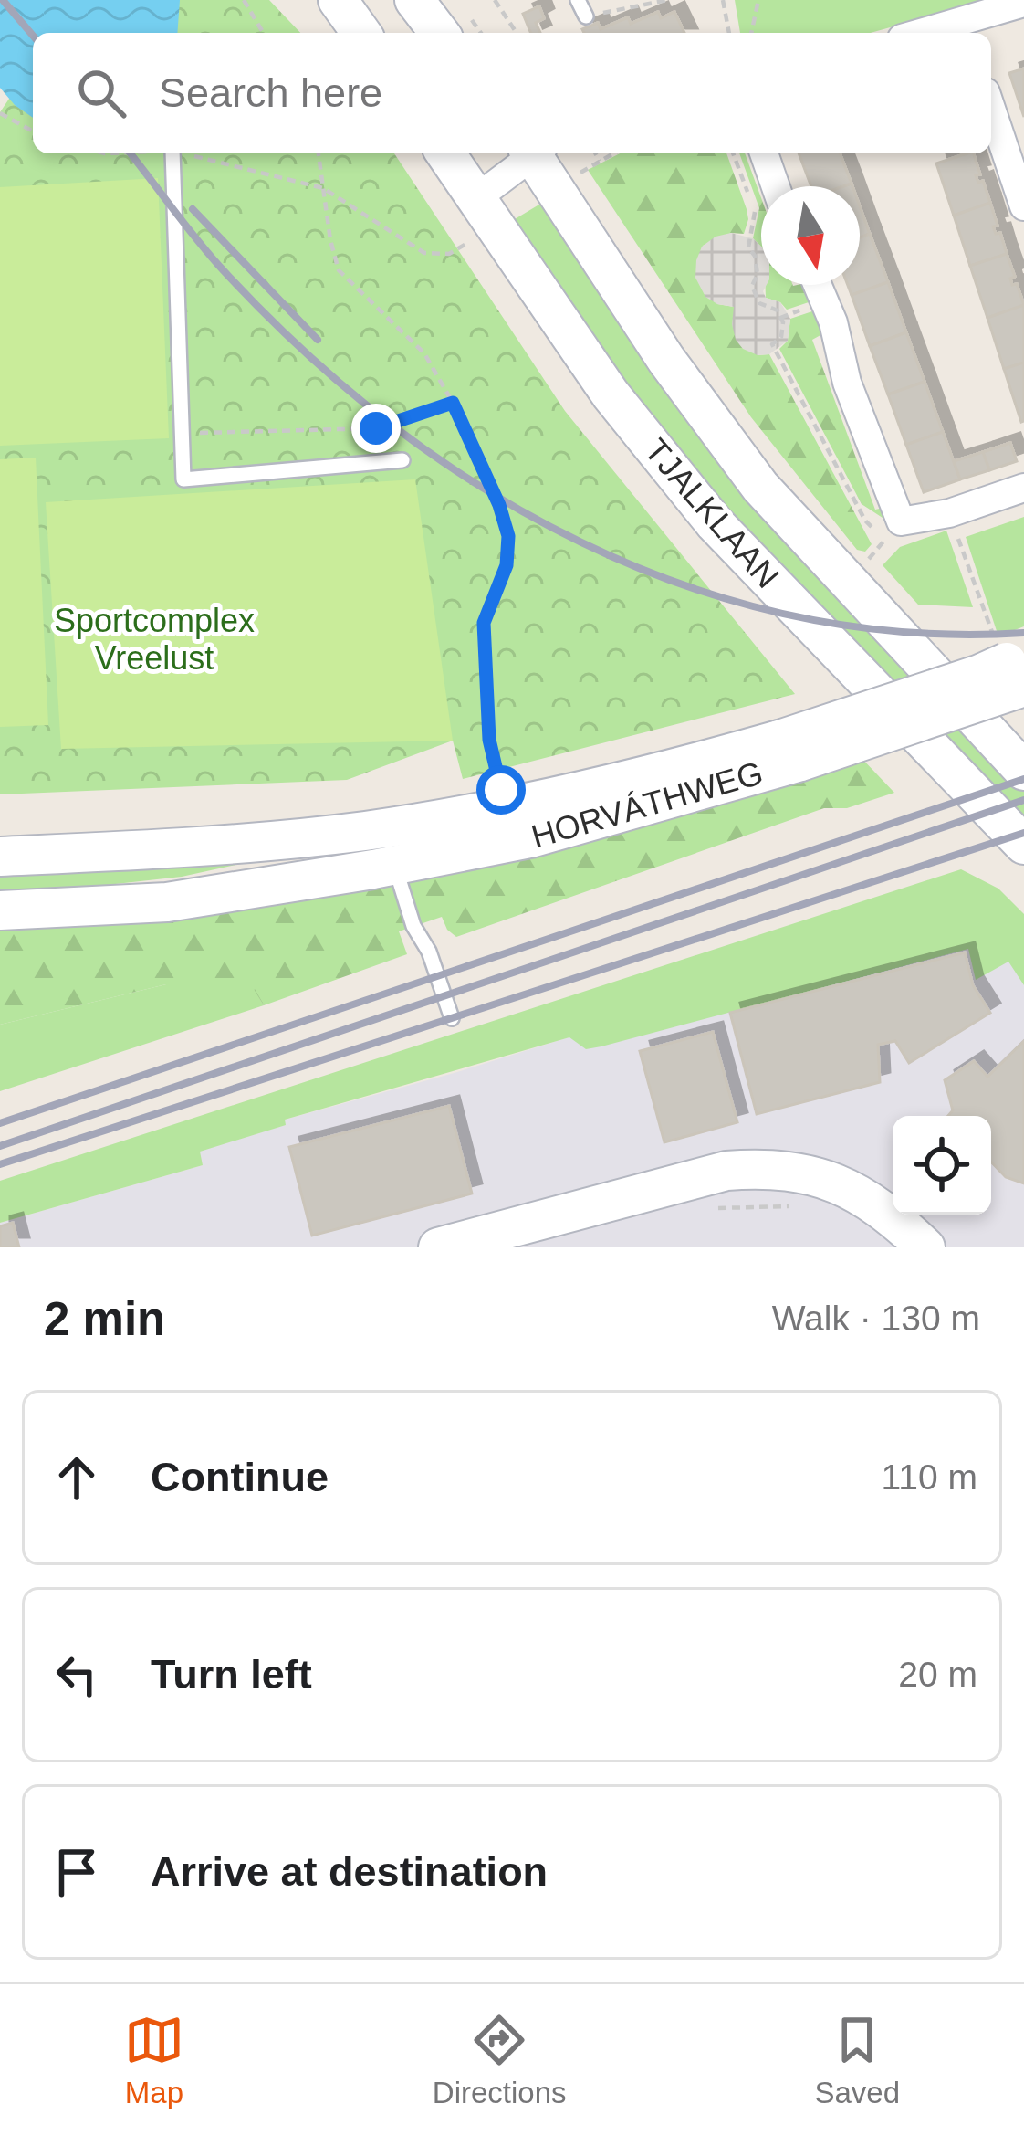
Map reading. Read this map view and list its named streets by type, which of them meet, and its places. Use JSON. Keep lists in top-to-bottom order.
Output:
{
  "streets": {
    "main road": ["TJALKLAAN", "HORVÁTHWEG"]
  },
  "parks": ["Sportcomplex Vreelust"],
  "north": "bottom",
  "page": {
    "search": "Search here",
    "heading": ["2 min", "Walk · 130 m"],
    "list": [
      ["Continue", "110 m"],
      ["Turn left", "20 m"],
      "Arrive at destination"
    ],
    "nav": ["Map", "Directions", "Saved"]
  }
}
